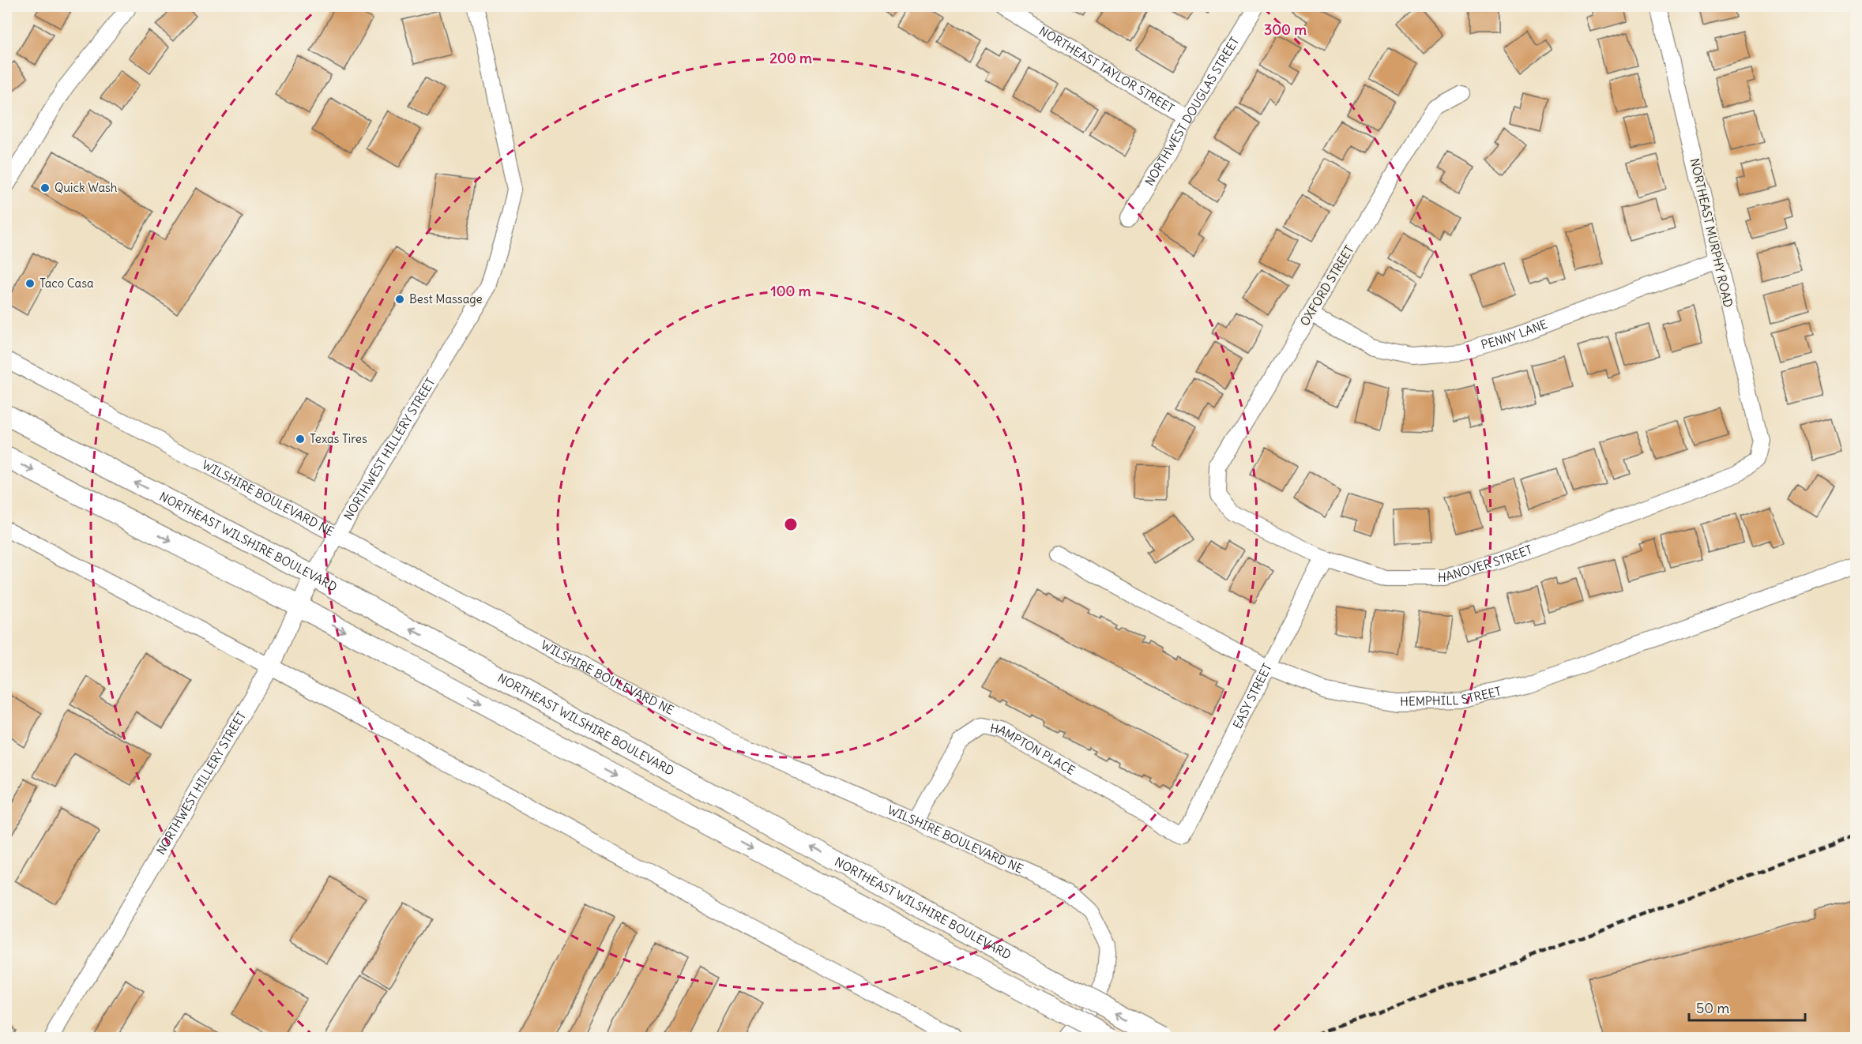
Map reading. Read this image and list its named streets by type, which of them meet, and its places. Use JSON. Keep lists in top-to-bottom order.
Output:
{
  "streets": {
    "main road": ["NORTHEAST WILSHIRE BOULEVARD"],
    "street": [
      "NORTHEAST TAYLOR STREET",
      "NORTHWEST DOUGLAS STREET",
      "NORTHEAST MURPHY ROAD",
      "OXFORD STREET",
      "PENNY LANE",
      "NORTHWEST HILLERY STREET",
      "WILSHIRE BOULEVARD NE",
      "HANOVER STREET",
      "HEMPHILL STREET",
      "EASY STREET",
      "HAMPTON PLACE"
    ]
  },
  "crossings": [
    ["NORTHEAST TAYLOR STREET", "NORTHWEST DOUGLAS STREET"],
    ["NORTHEAST MURPHY ROAD", "PENNY LANE"],
    ["NORTHEAST MURPHY ROAD", "HANOVER STREET"],
    ["OXFORD STREET", "PENNY LANE"],
    ["OXFORD STREET", "HANOVER STREET"],
    ["NORTHWEST HILLERY STREET", "WILSHIRE BOULEVARD NE"],
    ["NORTHWEST HILLERY STREET", "NORTHEAST WILSHIRE BOULEVARD"],
    ["WILSHIRE BOULEVARD NE", "HAMPTON PLACE"],
    ["HANOVER STREET", "EASY STREET"],
    ["HEMPHILL STREET", "EASY STREET"],
    ["EASY STREET", "HAMPTON PLACE"]
  ],
  "places": [
    "Quick Wash",
    "Taco Casa",
    "Best Massage",
    "Texas Tires"
  ],
  "scale_bar": "50 m",
  "rings": ["300 m", "200 m", "100 m"]
}
